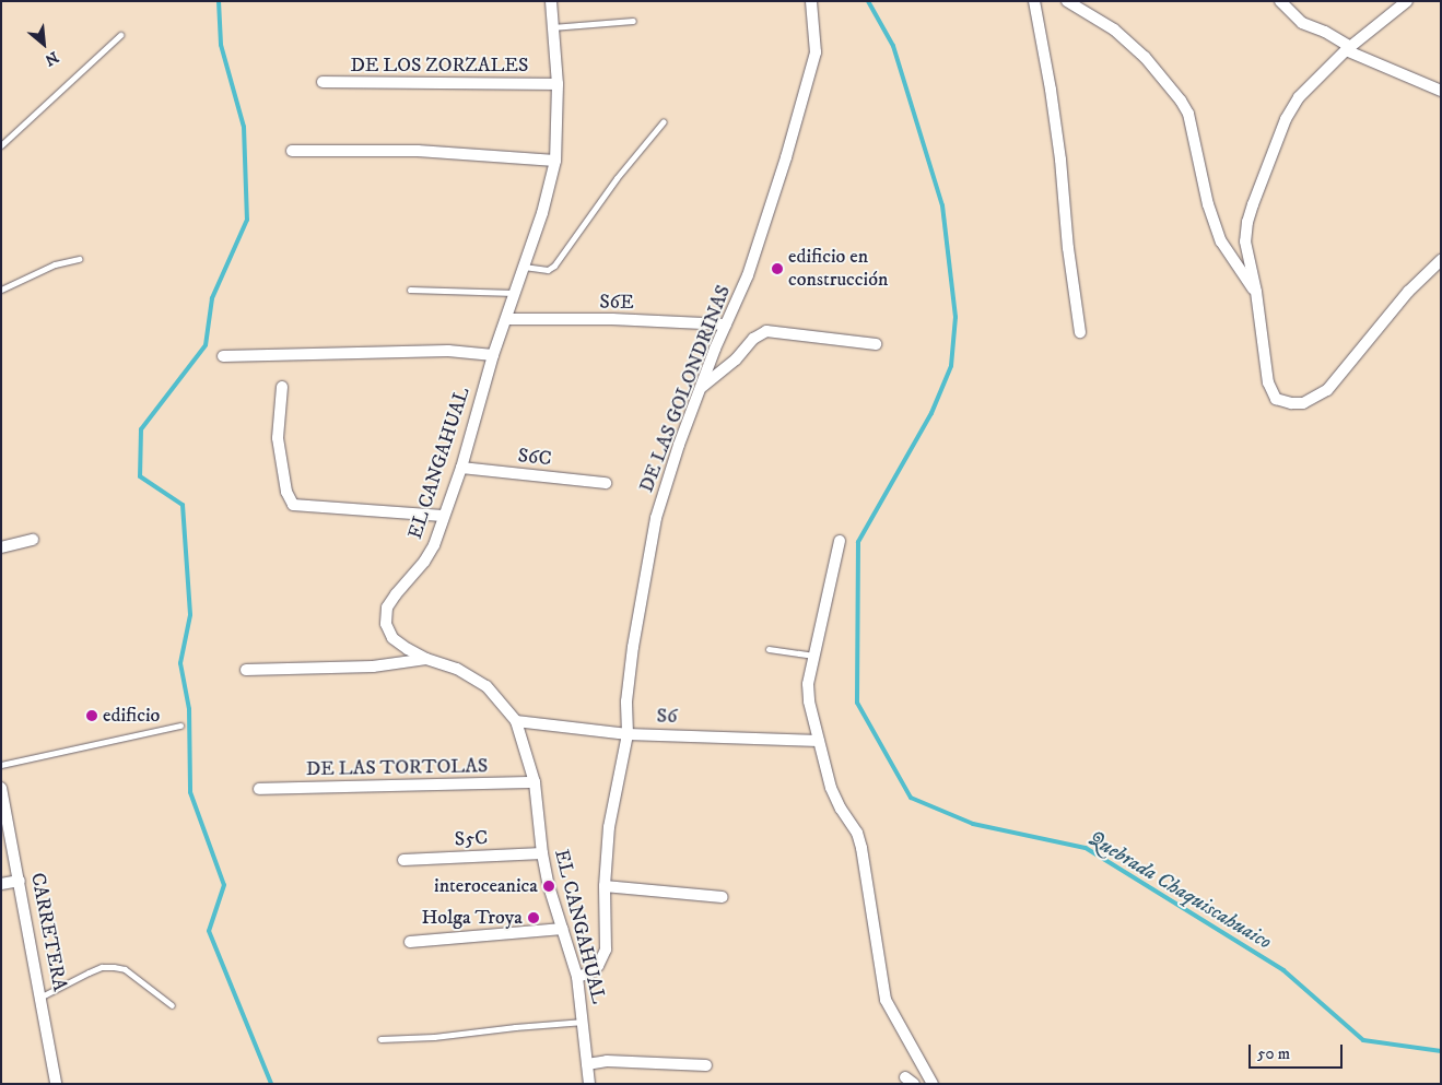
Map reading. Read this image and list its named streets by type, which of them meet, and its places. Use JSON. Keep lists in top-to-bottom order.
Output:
{
  "streets": {
    "street": [
      "DE LOS ZORZALES",
      "S6E",
      "DE LAS GOLONDRINAS",
      "S6C",
      "EL CANGAHUAL",
      "S6",
      "DE LAS TORTOLAS",
      "S5C",
      "CARRETERA"
    ]
  },
  "crossings": [
    ["DE LOS ZORZALES", "EL CANGAHUAL"],
    ["S6E", "DE LAS GOLONDRINAS"],
    ["S6E", "EL CANGAHUAL"],
    ["DE LAS GOLONDRINAS", "EL CANGAHUAL"],
    ["DE LAS GOLONDRINAS", "S6"],
    ["S6C", "EL CANGAHUAL"],
    ["EL CANGAHUAL", "S6"],
    ["EL CANGAHUAL", "DE LAS TORTOLAS"],
    ["EL CANGAHUAL", "S5C"]
  ],
  "water": ["Quebrada Chaquiscahuaico"],
  "places": [
    "edificio en construcción",
    "edificio",
    "interoceanica",
    "Holga Troya"
  ],
  "scale_bar": "50 m",
  "north": "bottom right"
}
